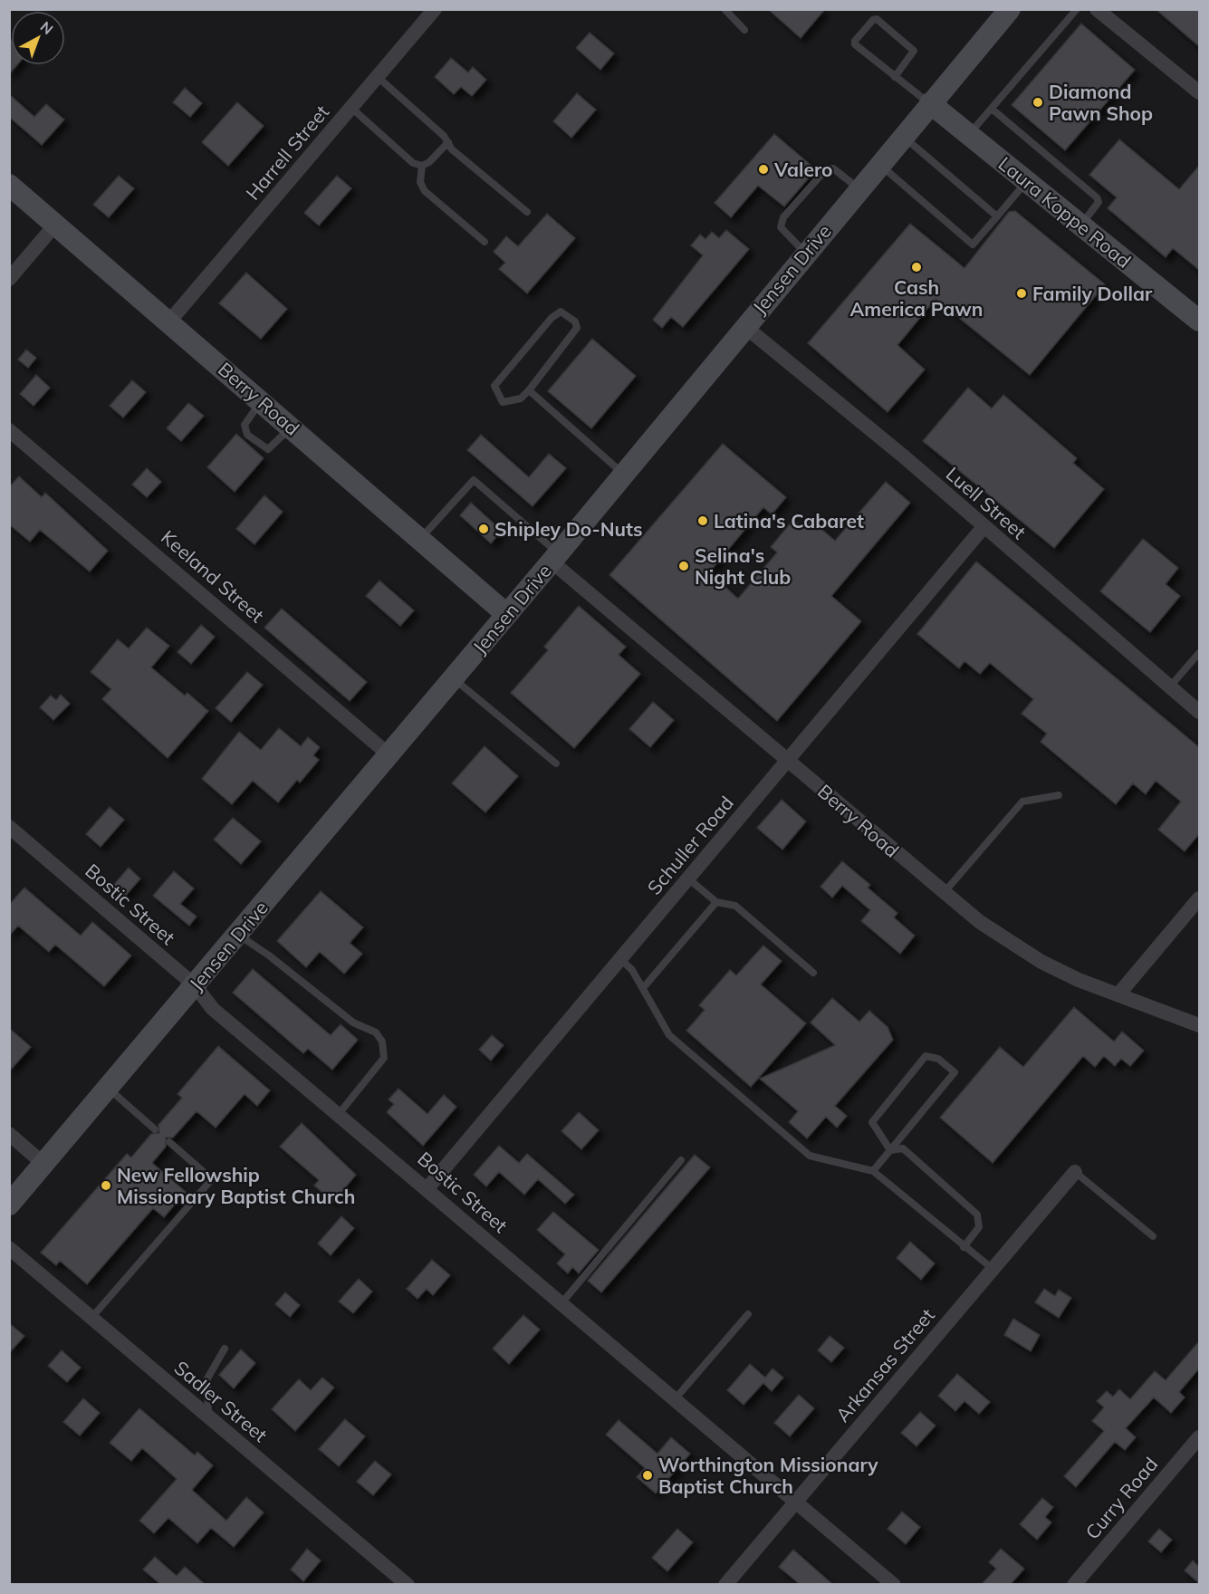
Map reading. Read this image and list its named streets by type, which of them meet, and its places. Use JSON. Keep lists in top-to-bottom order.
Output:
{
  "streets": {
    "main road": ["Laura Koppe Road", "Jensen Drive", "Berry Road"],
    "street": [
      "Harrell Street",
      "Luell Street",
      "Keeland Street",
      "Schuller Road",
      "Bostic Street",
      "Arkansas Street",
      "Sadler Street",
      "Curry Road"
    ]
  },
  "crossings": [
    ["Harrell Street", "Berry Road"],
    ["Laura Koppe Road", "Jensen Drive"],
    ["Jensen Drive", "Berry Road"],
    ["Jensen Drive", "Luell Street"],
    ["Jensen Drive", "Keeland Street"],
    ["Jensen Drive", "Bostic Street"],
    ["Berry Road", "Schuller Road"],
    ["Luell Street", "Schuller Road"],
    ["Schuller Road", "Bostic Street"],
    ["Bostic Street", "Arkansas Street"]
  ],
  "places": [
    "Diamond Pawn Shop",
    "Valero",
    "Cash America Pawn",
    "Family Dollar",
    "Latina's Cabaret",
    "Shipley Do-Nuts",
    "Selina's Night Club",
    "New Fellowship Missionary Baptist Church",
    "Worthington Missionary Baptist Church"
  ],
  "north": "top right"
}
